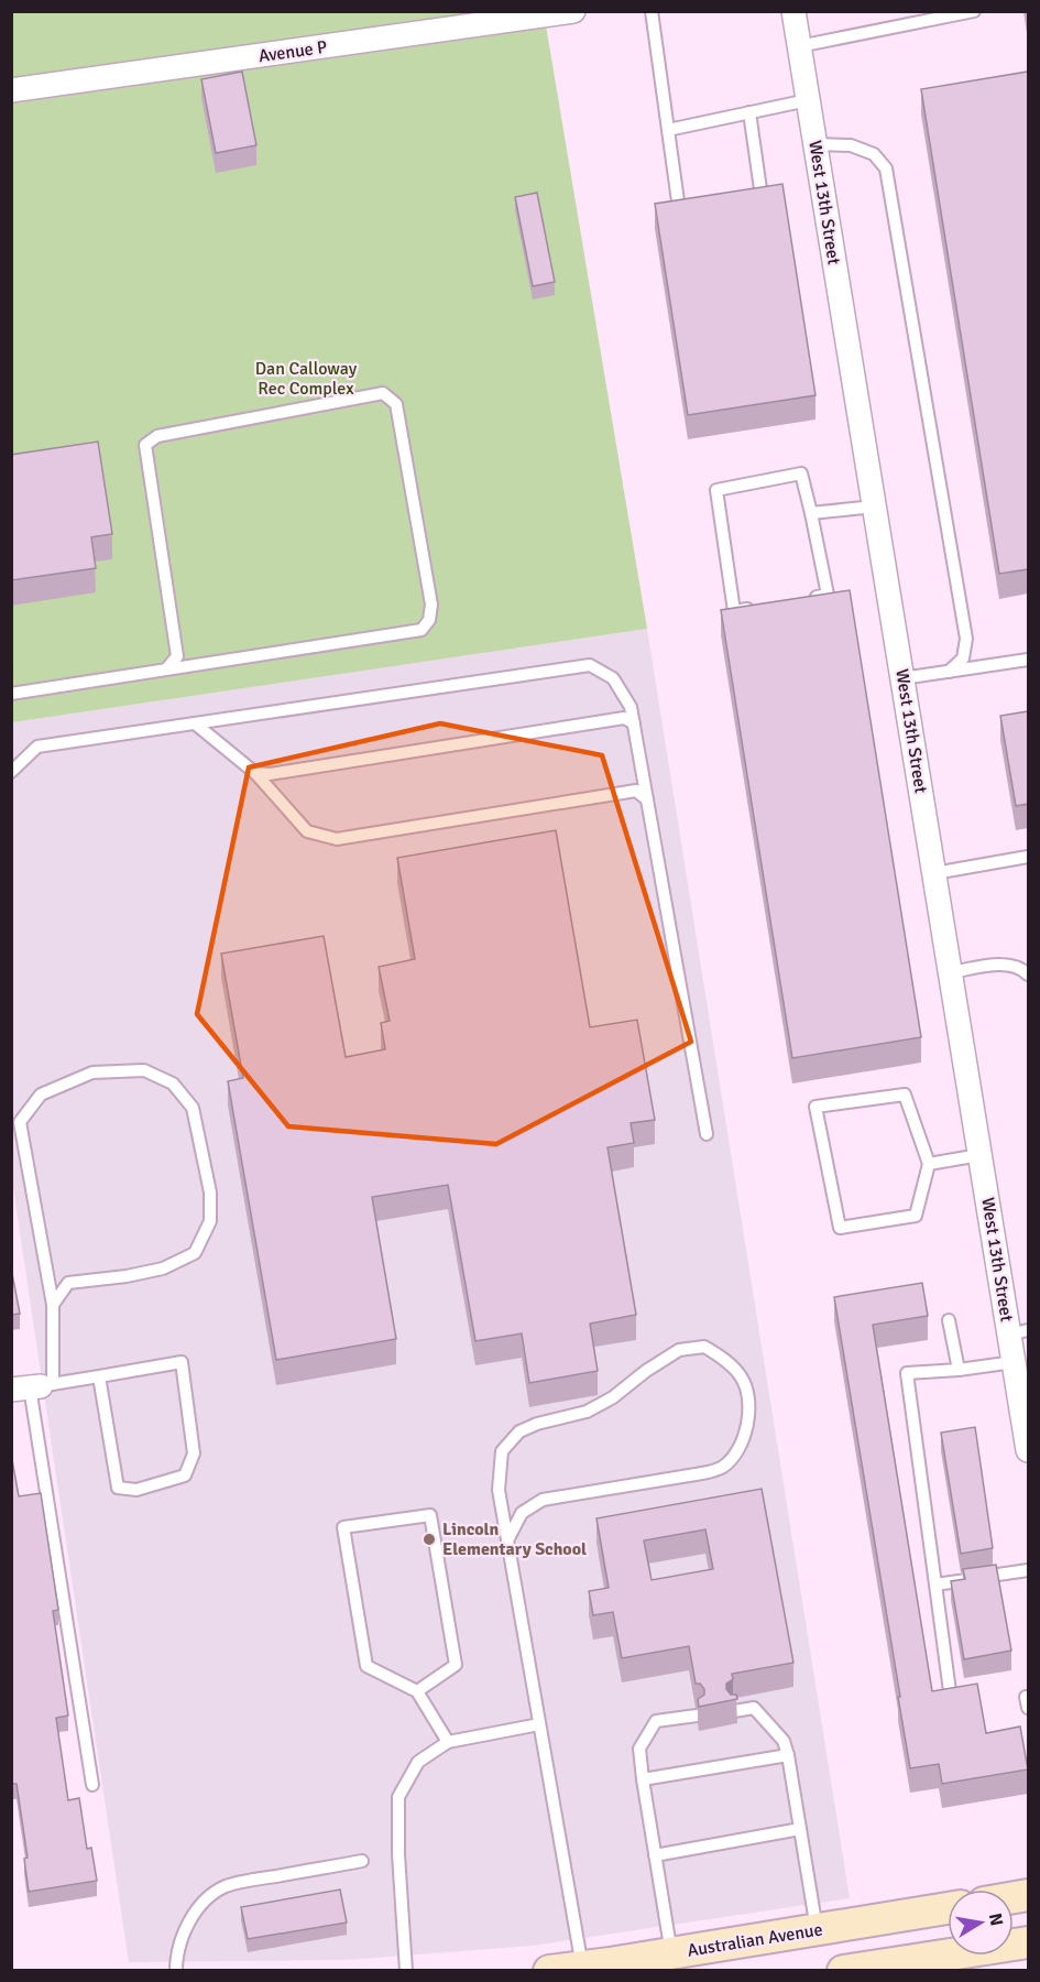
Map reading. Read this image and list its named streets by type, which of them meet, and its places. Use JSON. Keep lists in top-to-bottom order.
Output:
{
  "streets": {
    "main road": ["Australian Avenue"],
    "street": ["Avenue P", "West 13th Street"]
  },
  "parks": ["Dan Calloway Rec Complex"],
  "places": ["Lincoln Elementary School"],
  "north": "right"
}
